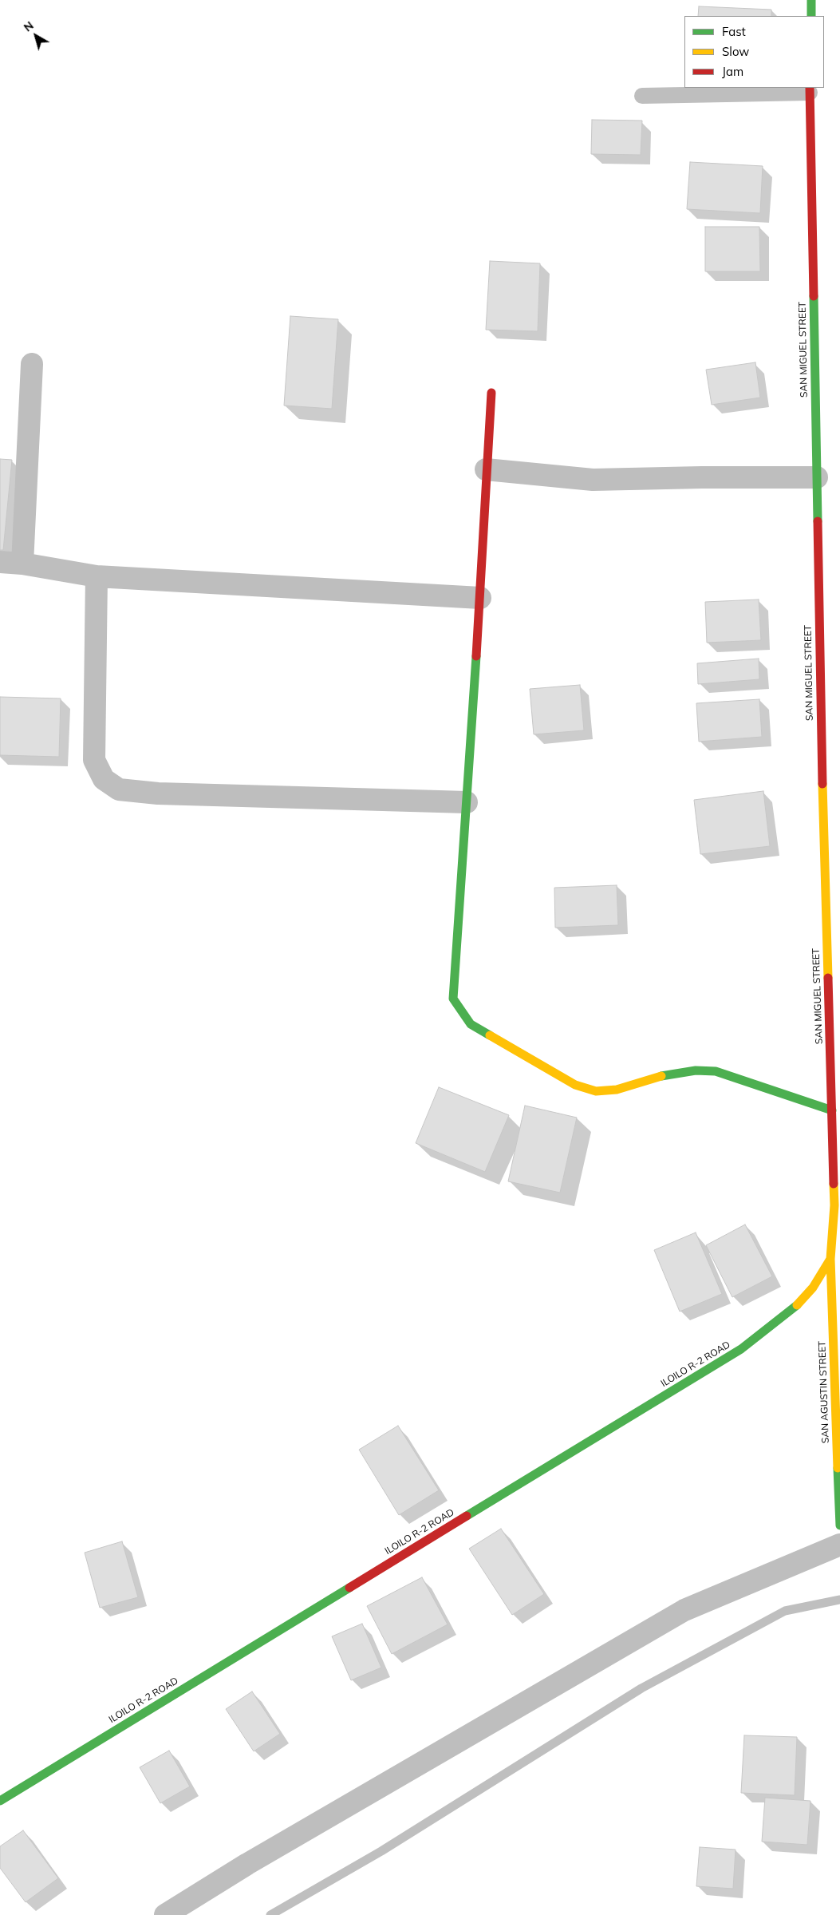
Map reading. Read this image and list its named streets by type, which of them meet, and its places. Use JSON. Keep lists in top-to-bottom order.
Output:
{
  "streets": {
    "main road": ["SAN MIGUEL STREET", "ILOILO R-2 ROAD", "SAN AGUSTIN STREET"]
  },
  "crossings": [
    ["SAN MIGUEL STREET", "ILOILO R-2 ROAD"],
    ["SAN MIGUEL STREET", "SAN AGUSTIN STREET"],
    ["ILOILO R-2 ROAD", "SAN AGUSTIN STREET"]
  ],
  "legend": ["Fast", "Slow", "Jam"],
  "north": "top left"
}
